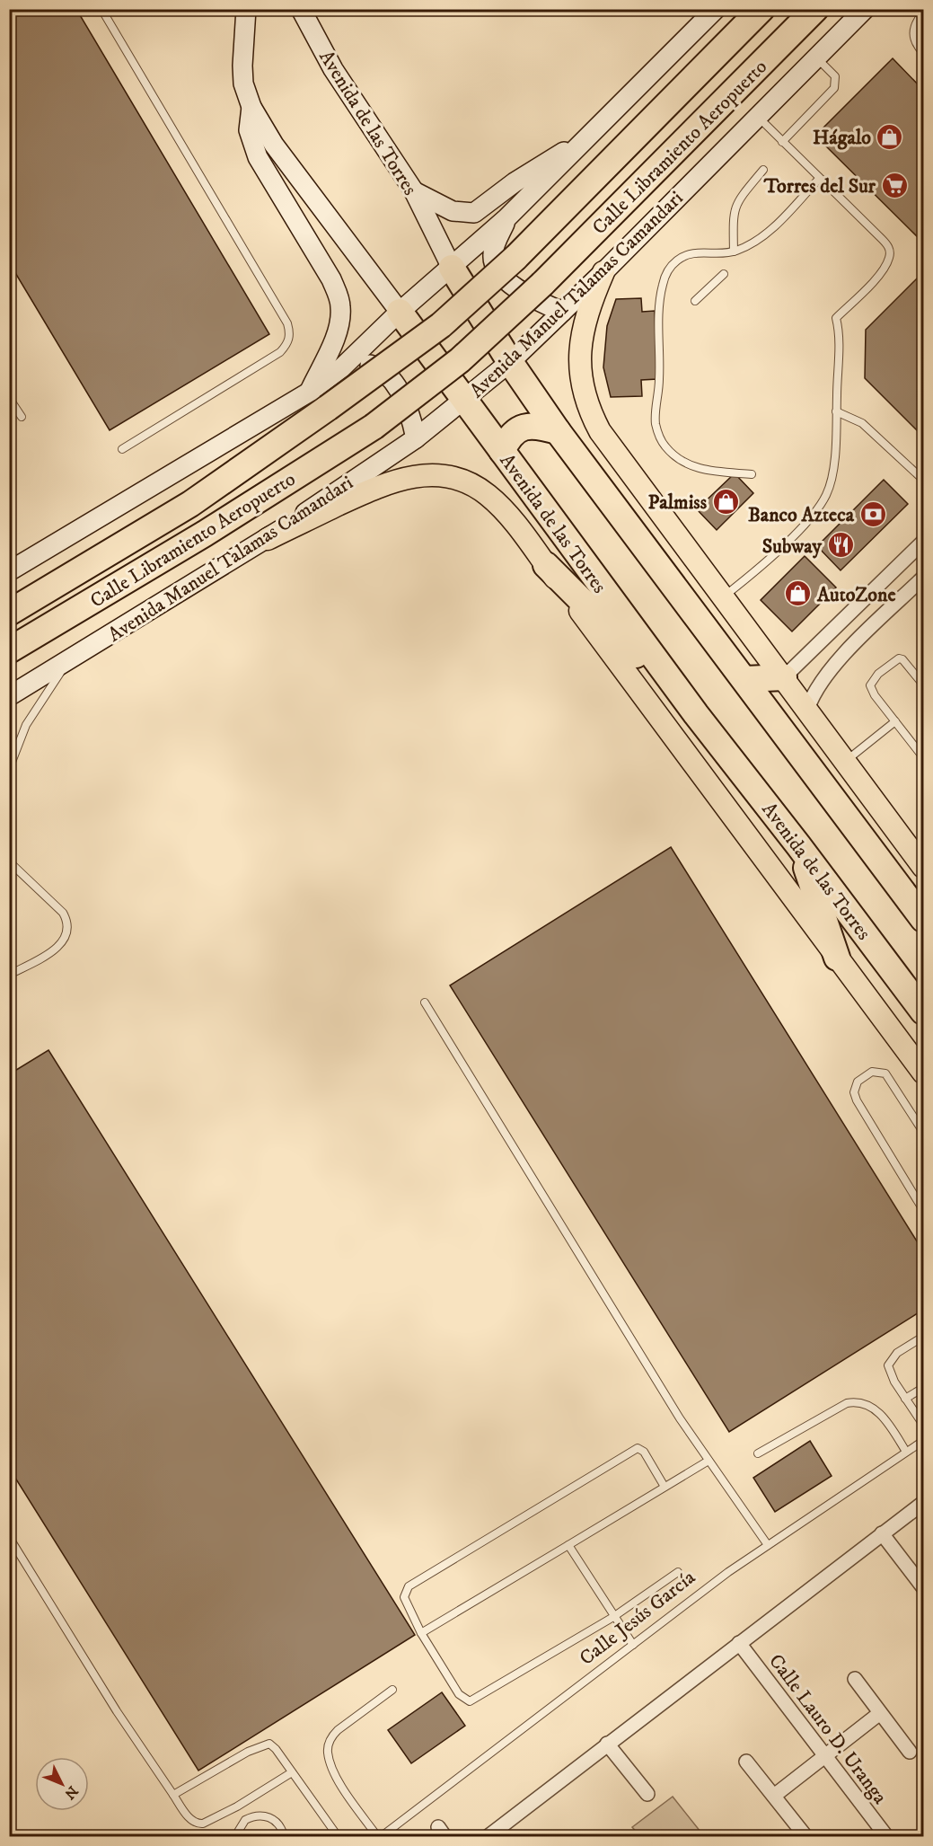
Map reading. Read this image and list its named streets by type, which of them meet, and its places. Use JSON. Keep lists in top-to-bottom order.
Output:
{
  "streets": {
    "highway": ["Avenida de las Torres", "Calle Libramiento Aeropuerto"],
    "main road": ["Avenida Manuel Talamas Camandari"],
    "street": ["Calle Lauro D. Uranga"],
    "lane": ["Calle Jesús García"]
  },
  "crossings": [
    ["Avenida de las Torres", "Avenida Manuel Talamas Camandari"]
  ],
  "places": {
    "shop": ["Hágalo", "Palmiss", "AutoZone"],
    "supermarket": ["Torres del Sur"],
    "bank": ["Banco Azteca"],
    "restaurant": ["Subway"]
  },
  "north": "bottom right"
}
